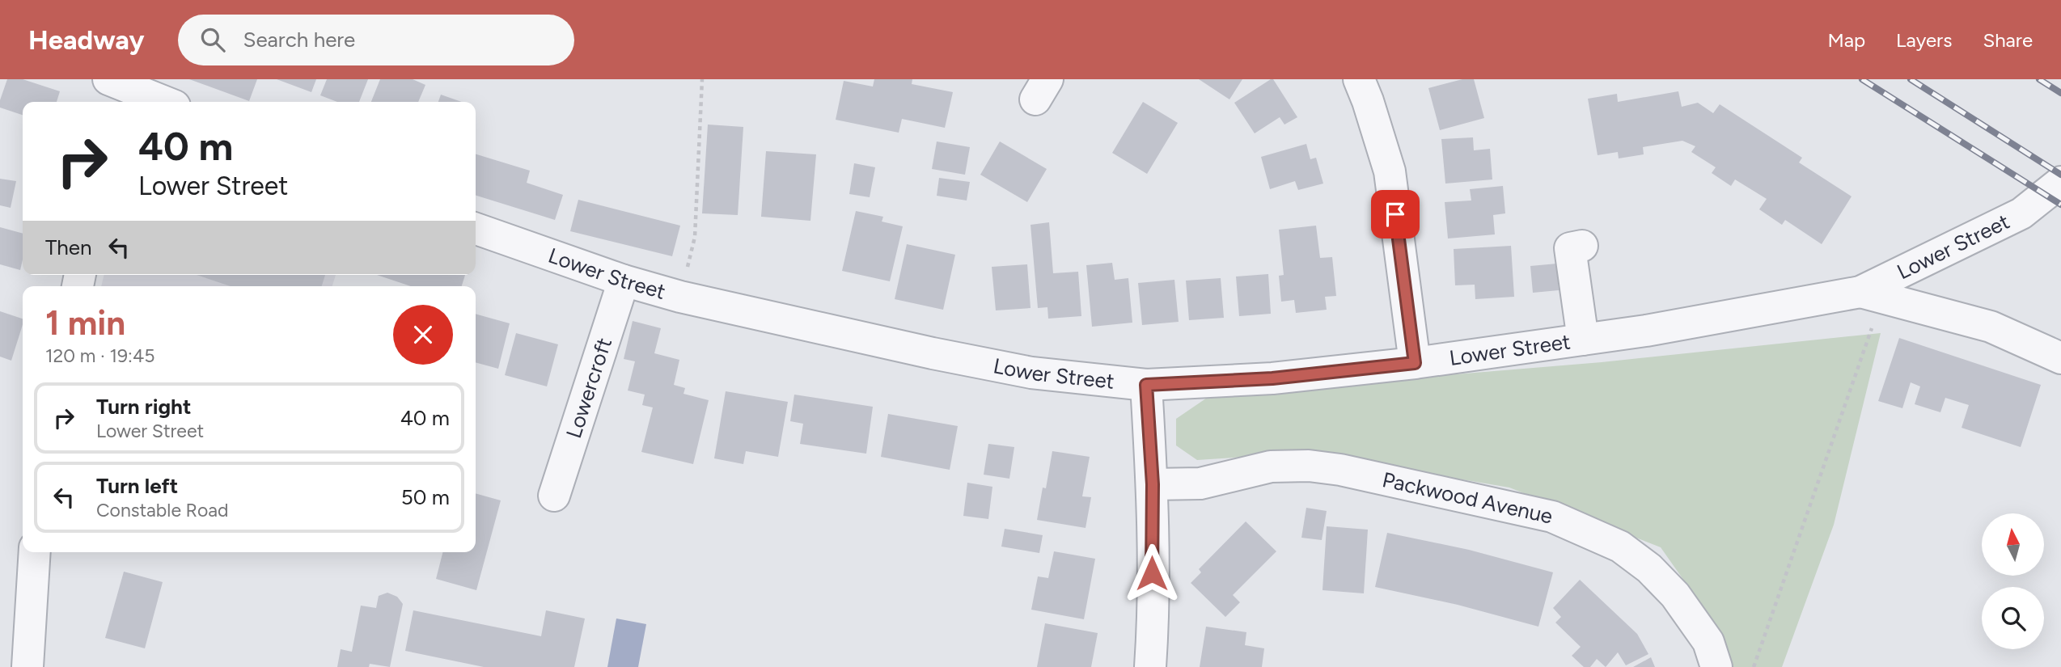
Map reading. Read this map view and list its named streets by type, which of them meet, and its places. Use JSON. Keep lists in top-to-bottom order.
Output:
{
  "streets": {
    "street": ["Lower Street", "Lowercroft", "Packwood Avenue"]
  },
  "crossings": [
    ["Lower Street", "Lowercroft"]
  ],
  "north": "top",
  "page": {
    "header": "Headway",
    "search": "Search here",
    "nav": ["Map", "Layers", "Share"],
    "turn": ["40 m", "Lower Street"],
    "then": "Then",
    "heading": ["1 min", "120 m · 19:45"],
    "list": [
      {
        "name": "Turn right",
        "note": "Lower Street",
        "value": "40 m"
      },
      {
        "name": "Turn left",
        "note": "Constable Road",
        "value": "50 m"
      }
    ]
  }
}
